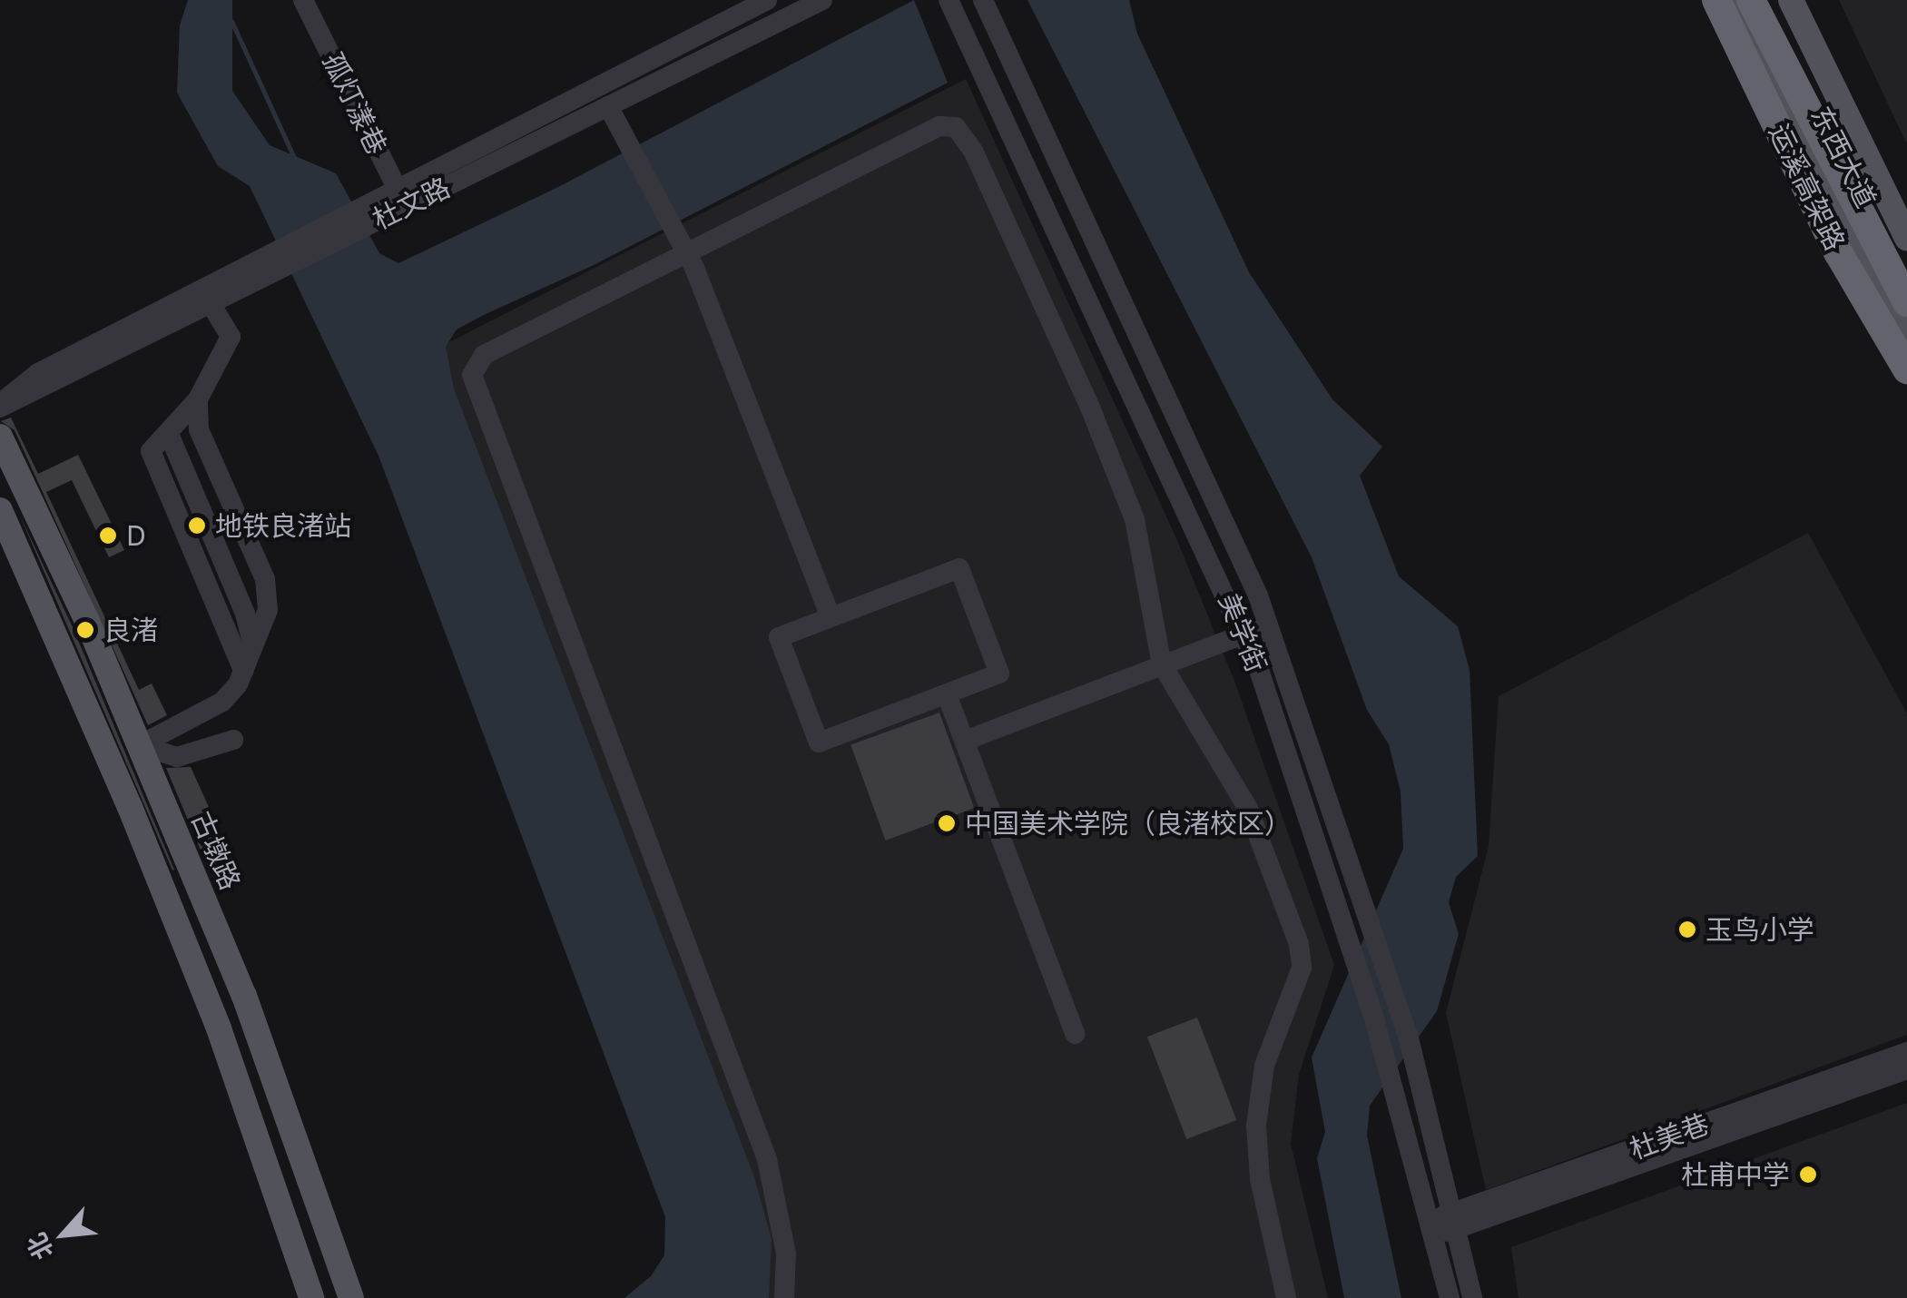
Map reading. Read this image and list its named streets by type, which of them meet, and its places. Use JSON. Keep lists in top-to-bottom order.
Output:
{
  "streets": {
    "highway": ["运溪高架路"],
    "main road": ["东西大道", "古墩路"],
    "street": [
      "孤灯漾巷",
      "杜文路",
      "美学街",
      "杜美巷"
    ]
  },
  "crossings": [
    ["孤灯漾巷", "杜文路"],
    ["美学街", "杜美巷"]
  ],
  "places": [
    "地铁良渚站",
    "D",
    "良渚",
    "中国美术学院（良渚校区）",
    "玉鸟小学",
    "杜甫中学"
  ],
  "north": "bottom left"
}
